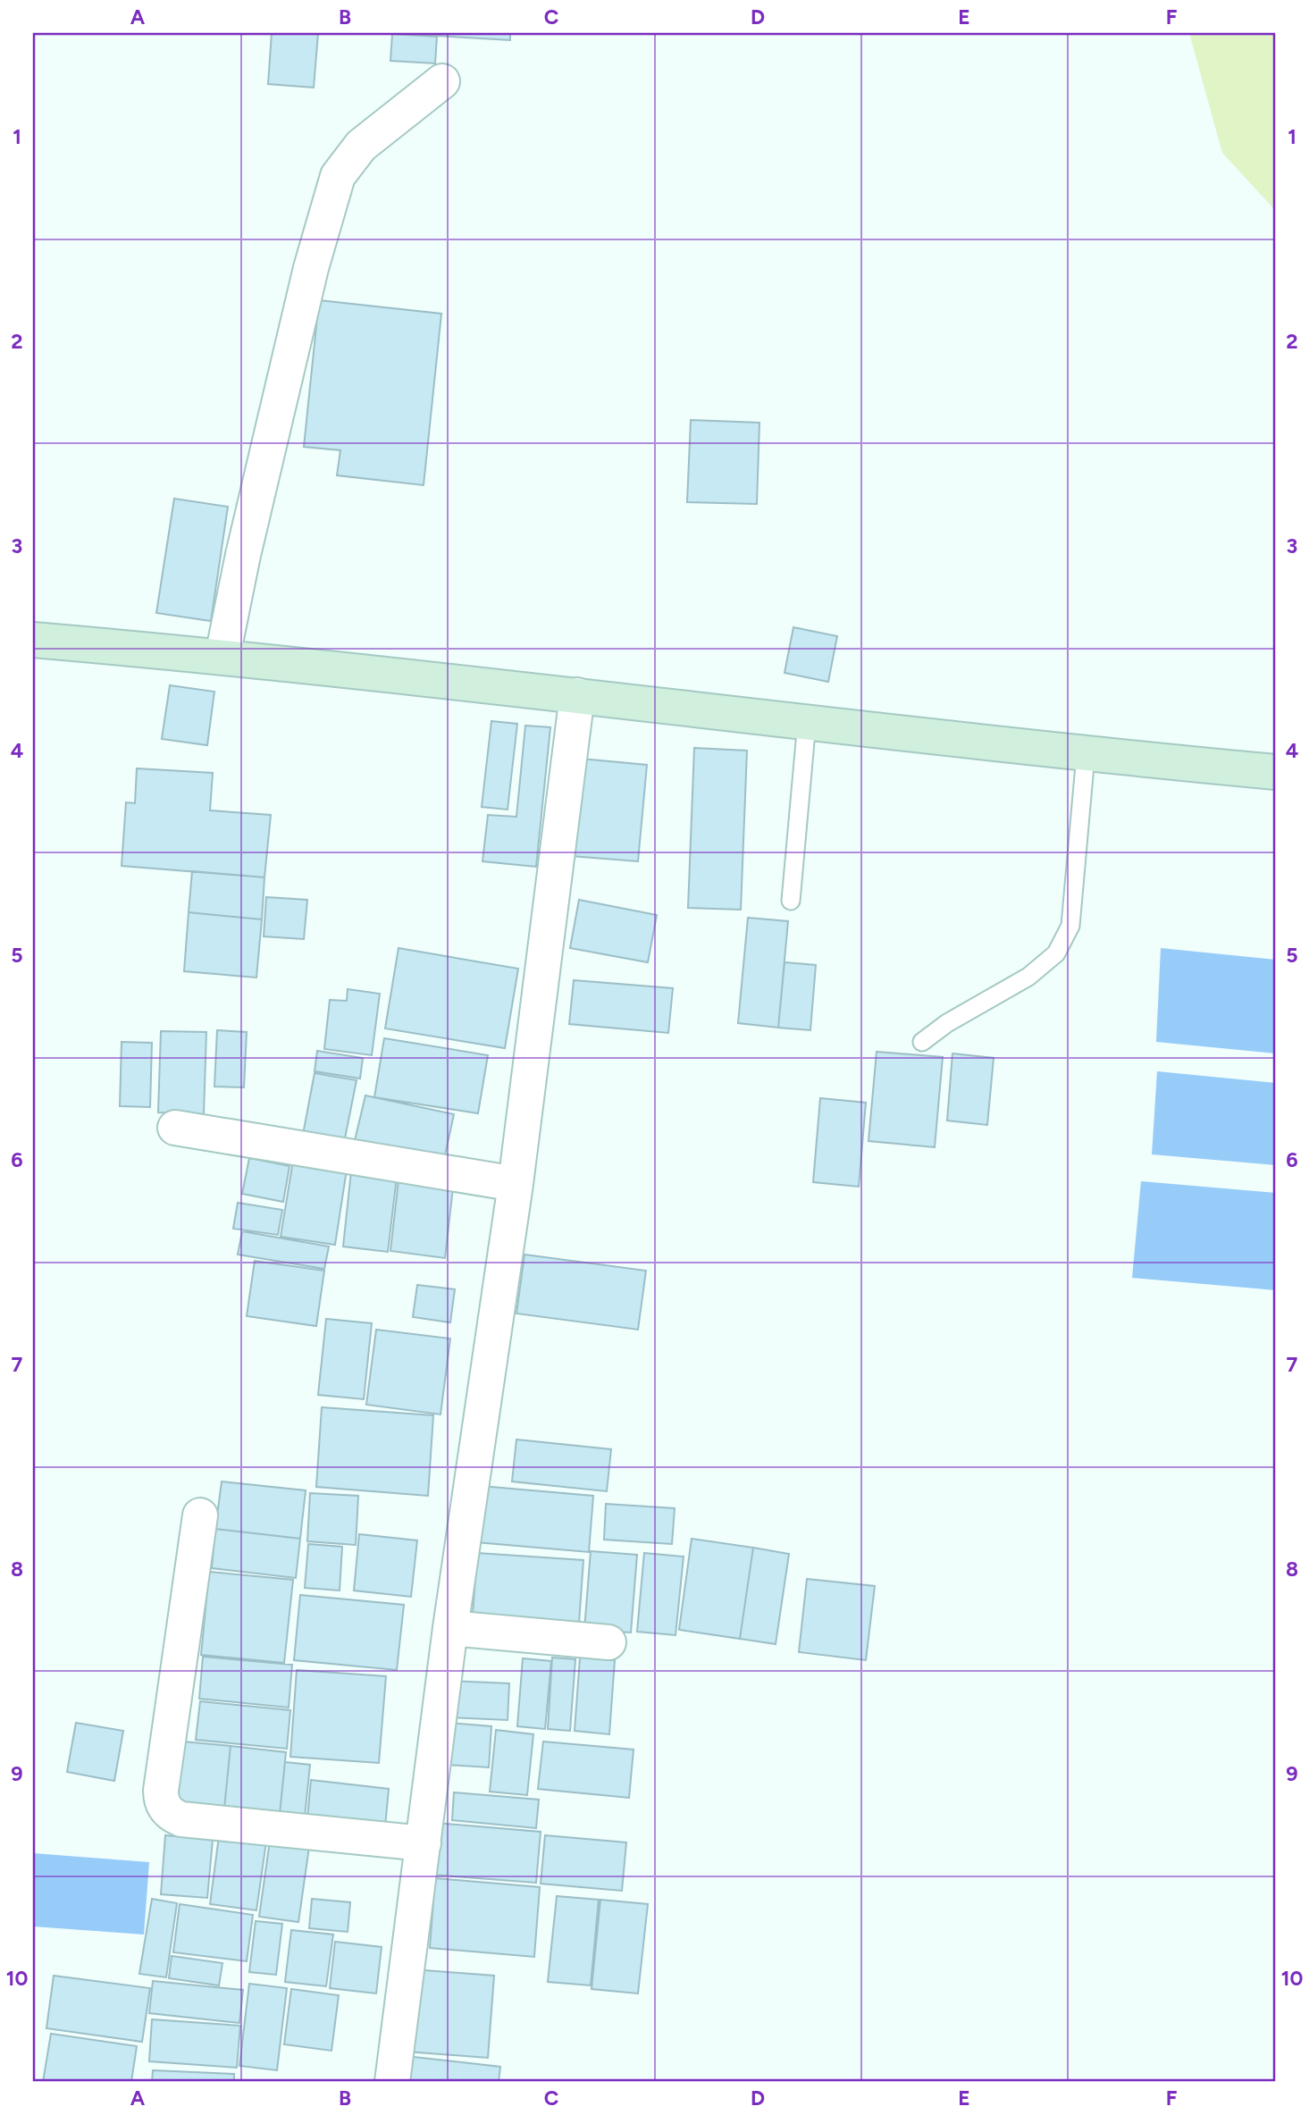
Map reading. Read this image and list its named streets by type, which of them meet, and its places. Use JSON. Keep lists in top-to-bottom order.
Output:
{
  "grid": {
    "columns": [
      "A",
      "B",
      "C",
      "D",
      "E",
      "F"
    ],
    "rows": [
      "1",
      "2",
      "3",
      "4",
      "5",
      "6",
      "7",
      "8",
      "9",
      "10"
    ]
  }
}
